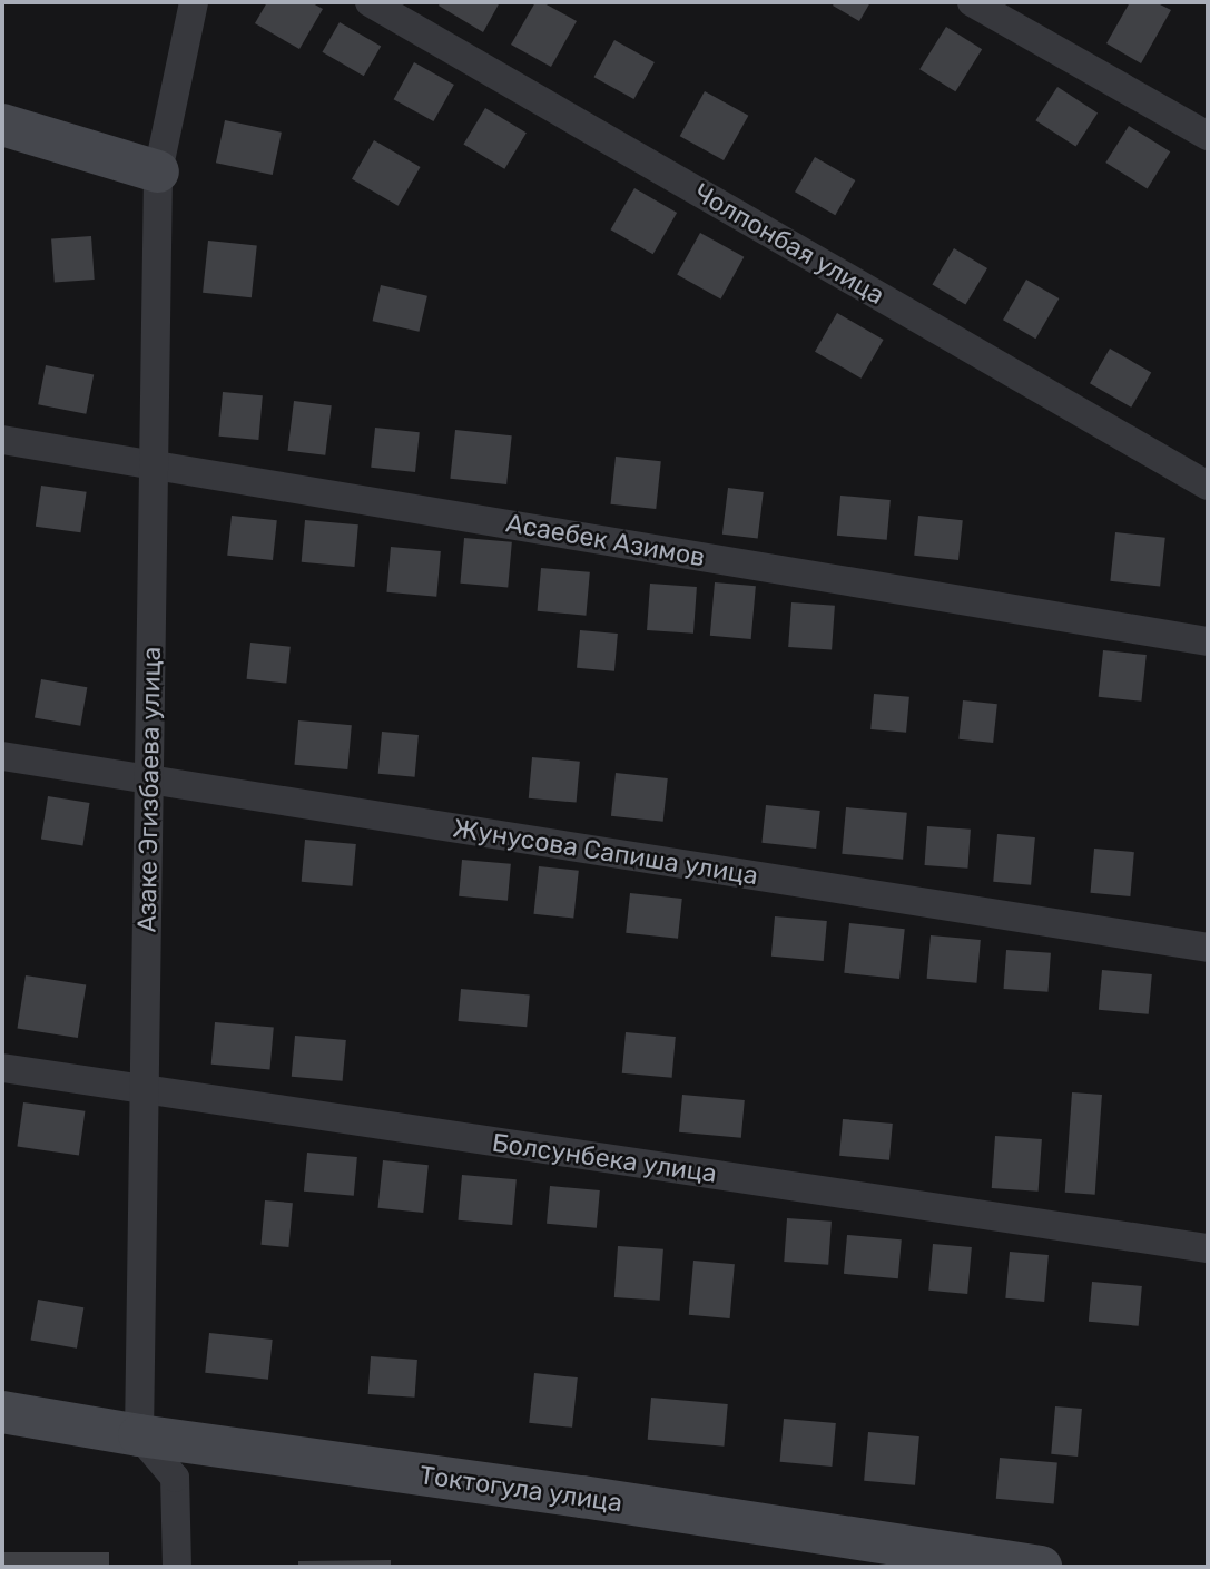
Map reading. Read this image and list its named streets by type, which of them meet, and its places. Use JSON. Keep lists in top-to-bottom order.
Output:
{
  "streets": {
    "street": [
      "Чолпонбая улица",
      "Асаебек Азимов",
      "Азаке Эгизбаева улица",
      "Жунусова Сапиша улица",
      "Болсунбека улица",
      "Токтогула улица"
    ]
  },
  "crossings": [
    ["Асаебек Азимов", "Азаке Эгизбаева улица"],
    ["Азаке Эгизбаева улица", "Жунусова Сапиша улица"],
    ["Азаке Эгизбаева улица", "Болсунбека улица"],
    ["Азаке Эгизбаева улица", "Токтогула улица"]
  ]
}
